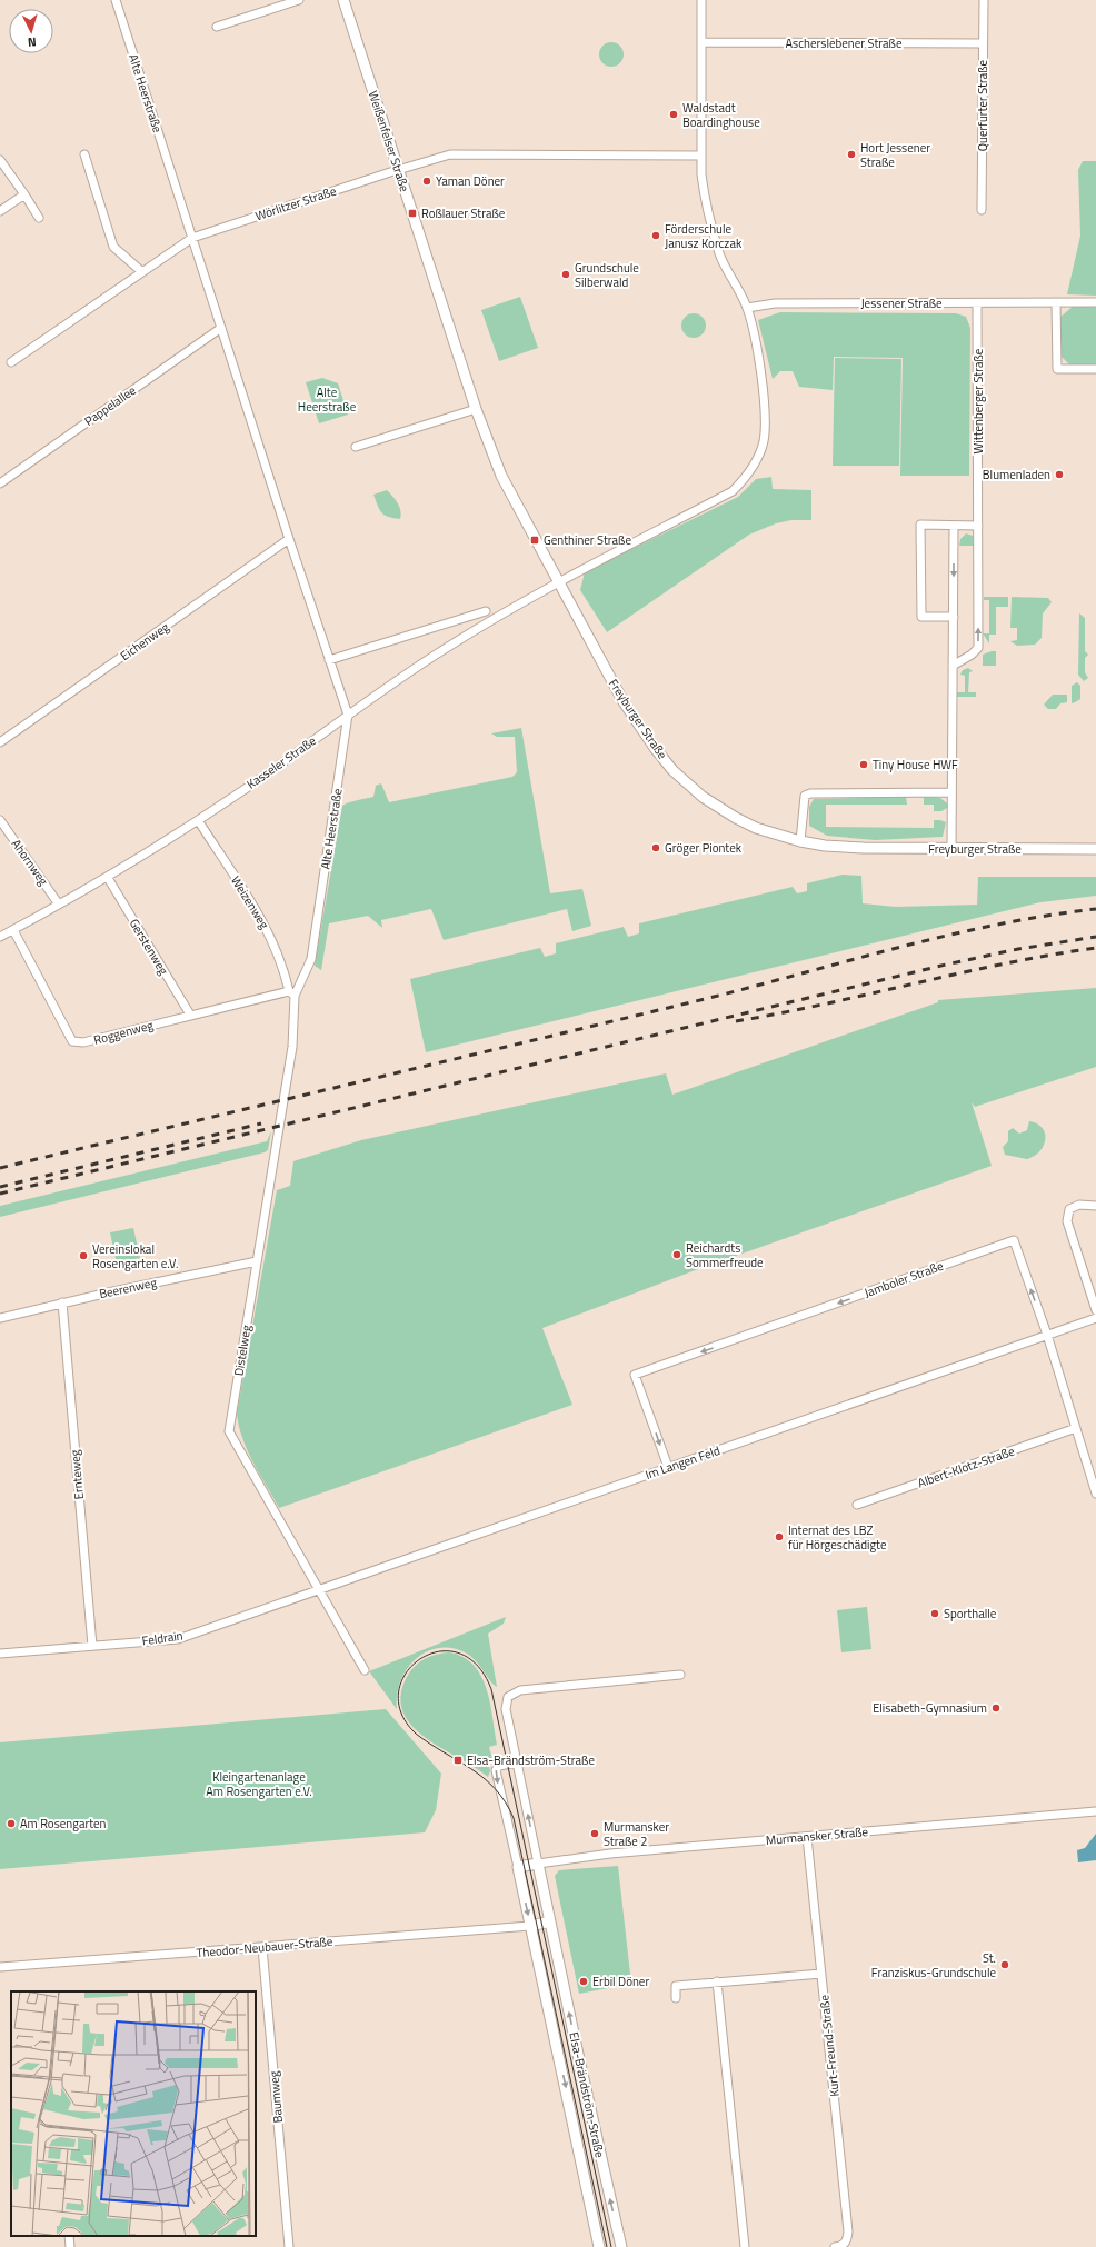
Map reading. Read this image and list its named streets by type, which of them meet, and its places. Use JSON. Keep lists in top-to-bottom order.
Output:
{
  "streets": {
    "street": [
      "Ascherslebener Straße",
      "Alte Heerstraße",
      "Querfurter Straße",
      "Weißenfelser Straße",
      "Wörlitzer Straße",
      "Jessener Straße",
      "Wittenberger Straße",
      "Pappelallee",
      "Eichenweg",
      "Freyburger Straße",
      "Kasseler Straße",
      "Ahornweg",
      "Weizenweg",
      "Gerstenweg",
      "Roggenweg",
      "Jamboler Straße",
      "Beerenweg",
      "Distelweg",
      "Im Langen Feld",
      "Albert-Klotz-Straße",
      "Ernteweg",
      "Feldrain",
      "Murmansker Straße",
      "Theodor-Neubauer-Straße",
      "Kurt-Freund-Straße",
      "Elsa-Brändström-Straße",
      "Baumweg"
    ]
  },
  "crossings": [
    ["Ascherslebener Straße", "Querfurter Straße"],
    ["Alte Heerstraße", "Wörlitzer Straße"],
    ["Alte Heerstraße", "Pappelallee"],
    ["Alte Heerstraße", "Eichenweg"],
    ["Alte Heerstraße", "Kasseler Straße"],
    ["Alte Heerstraße", "Weizenweg"],
    ["Alte Heerstraße", "Roggenweg"],
    ["Alte Heerstraße", "Distelweg"],
    ["Weißenfelser Straße", "Wörlitzer Straße"],
    ["Weißenfelser Straße", "Freyburger Straße"],
    ["Weißenfelser Straße", "Kasseler Straße"],
    ["Jessener Straße", "Wittenberger Straße"],
    ["Freyburger Straße", "Kasseler Straße"],
    ["Kasseler Straße", "Ahornweg"],
    ["Kasseler Straße", "Weizenweg"],
    ["Kasseler Straße", "Gerstenweg"],
    ["Kasseler Straße", "Roggenweg"],
    ["Weizenweg", "Roggenweg"],
    ["Weizenweg", "Distelweg"],
    ["Gerstenweg", "Roggenweg"],
    ["Roggenweg", "Distelweg"],
    ["Jamboler Straße", "Im Langen Feld"],
    ["Jamboler Straße", "Albert-Klotz-Straße"],
    ["Beerenweg", "Distelweg"],
    ["Beerenweg", "Ernteweg"],
    ["Distelweg", "Im Langen Feld"],
    ["Distelweg", "Feldrain"],
    ["Im Langen Feld", "Feldrain"],
    ["Ernteweg", "Feldrain"],
    ["Murmansker Straße", "Kurt-Freund-Straße"],
    ["Murmansker Straße", "Elsa-Brändström-Straße"],
    ["Theodor-Neubauer-Straße", "Elsa-Brändström-Straße"],
    ["Theodor-Neubauer-Straße", "Baumweg"]
  ],
  "parks": ["Alte Heerstraße", "Kleingartenanlage Am Rosengarten e.V."],
  "places": {
    "other": [
      "Waldstadt Boardinghouse",
      "Hort Jessener Straße",
      "Yaman Döner",
      "Förderschule Janusz Korczak",
      "Grundschule Silberwald",
      "Blumenladen",
      "Tiny House HWF",
      "Gröger Piontek",
      "Reichardts Sommerfreude",
      "Vereinslokal Rosengarten e.V.",
      "Internat des LBZ für Hörgeschädigte",
      "Sporthalle",
      "Elisabeth-Gymnasium",
      "Am Rosengarten",
      "Murmansker Straße 2",
      "St. Franziskus-Grundschule",
      "Erbil Döner"
    ],
    "transit": ["Roßlauer Straße", "Genthiner Straße", "Elsa-Brändström-Straße"]
  },
  "north": "bottom"
}
